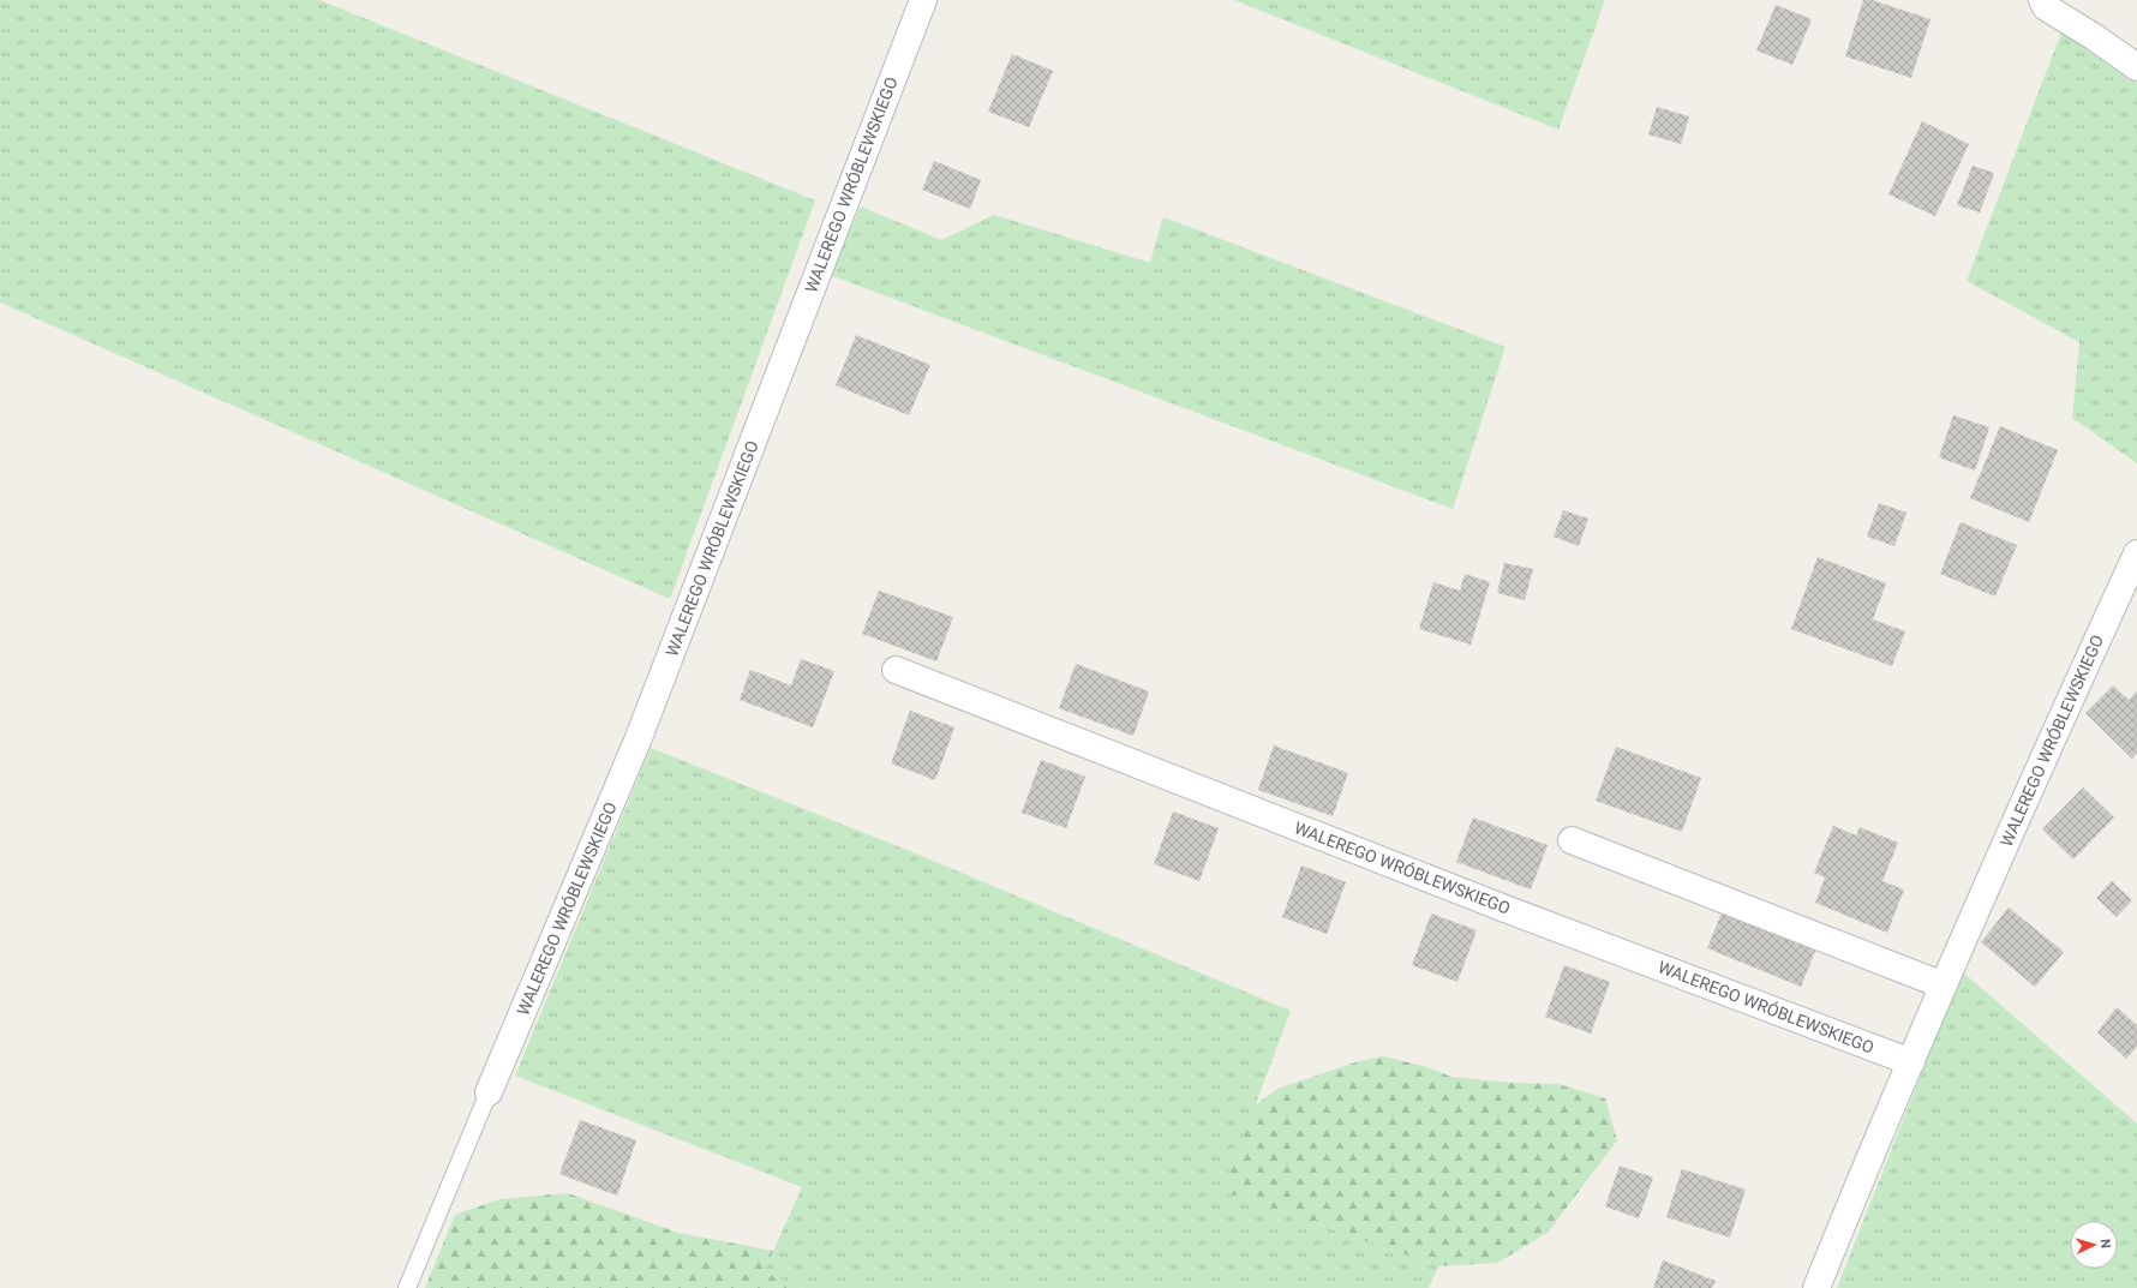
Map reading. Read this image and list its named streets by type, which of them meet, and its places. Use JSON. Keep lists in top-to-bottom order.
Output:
{
  "streets": {
    "street": ["WALEREGO WRÓBLEWSKIEGO"]
  },
  "north": "right"
}
